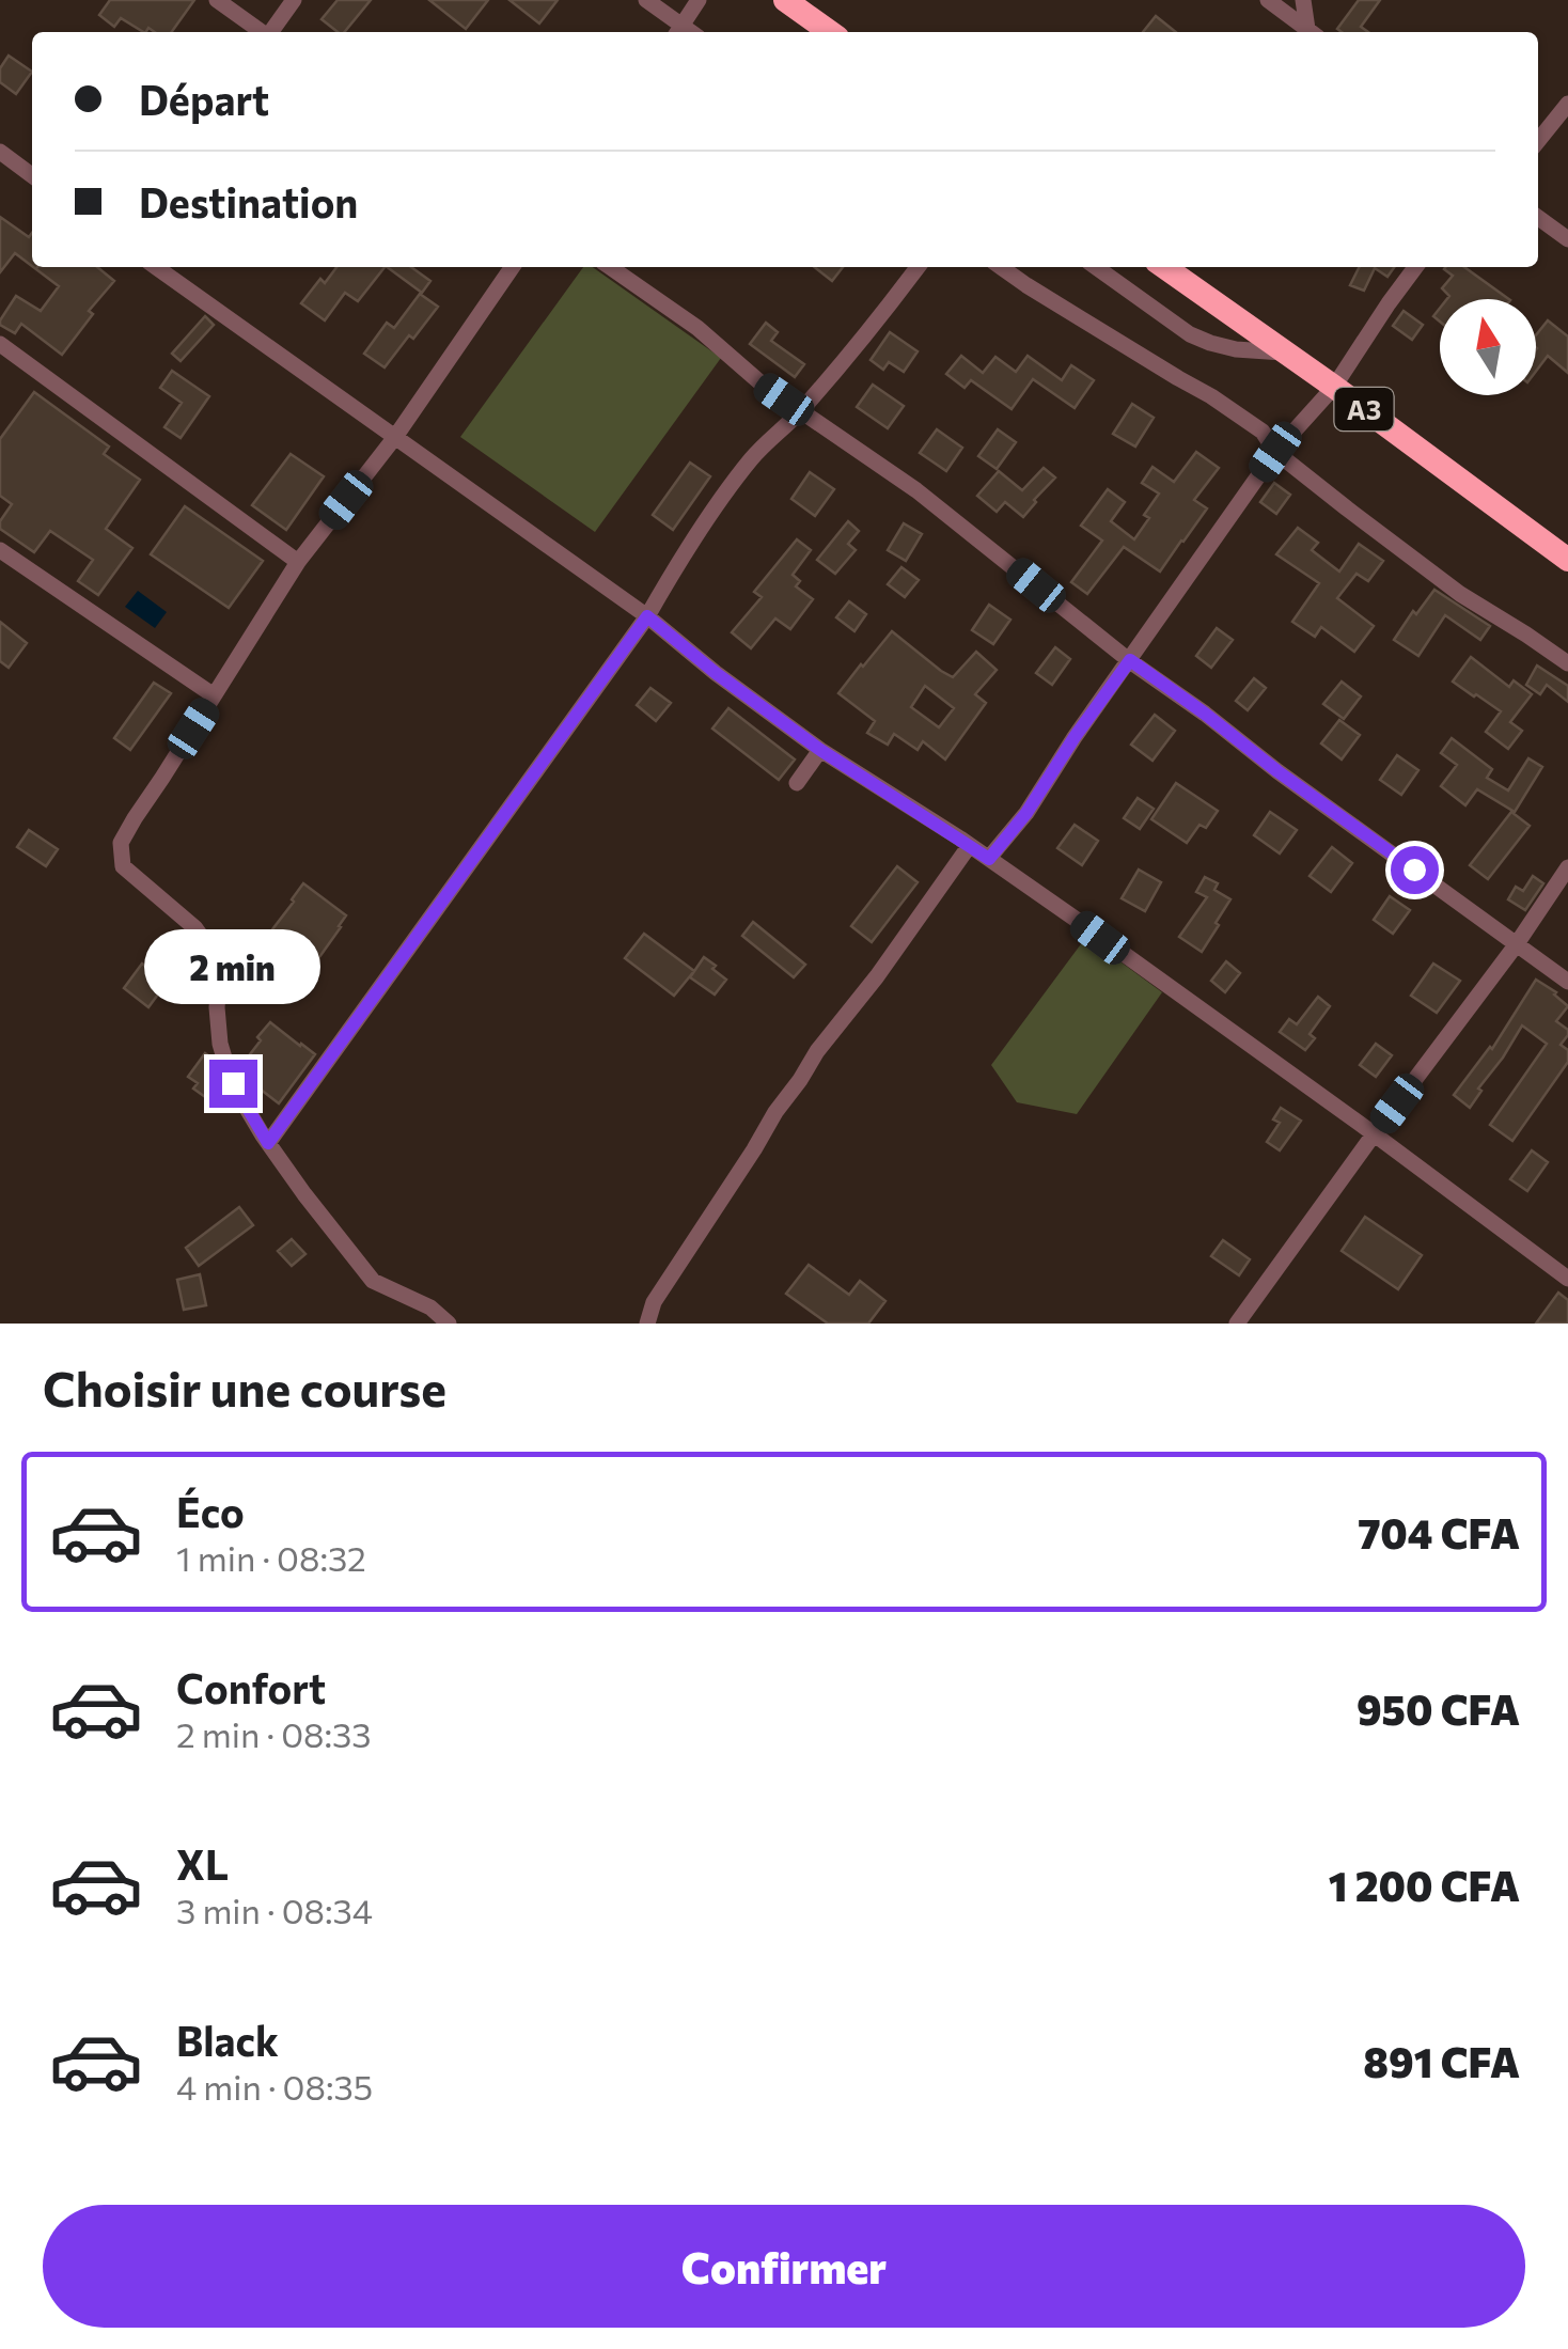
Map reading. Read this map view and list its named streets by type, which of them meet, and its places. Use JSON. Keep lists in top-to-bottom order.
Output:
{
  "streets": {
    "highway": ["A3"]
  },
  "north": "top",
  "page": {
    "banner": ["Départ", "Destination"],
    "bubble": "2 min",
    "heading": "Choisir une course",
    "list": [
      {
        "name": "Éco",
        "note": "1 min · 08:32",
        "value": "704 CFA"
      },
      {
        "name": "Confort",
        "note": "2 min · 08:33",
        "value": "950 CFA"
      },
      {
        "name": "XL",
        "note": "3 min · 08:34",
        "value": "1 200 CFA"
      },
      {
        "name": "Black",
        "note": "4 min · 08:35",
        "value": "891 CFA"
      }
    ],
    "buttons": "Confirmer"
  }
}
